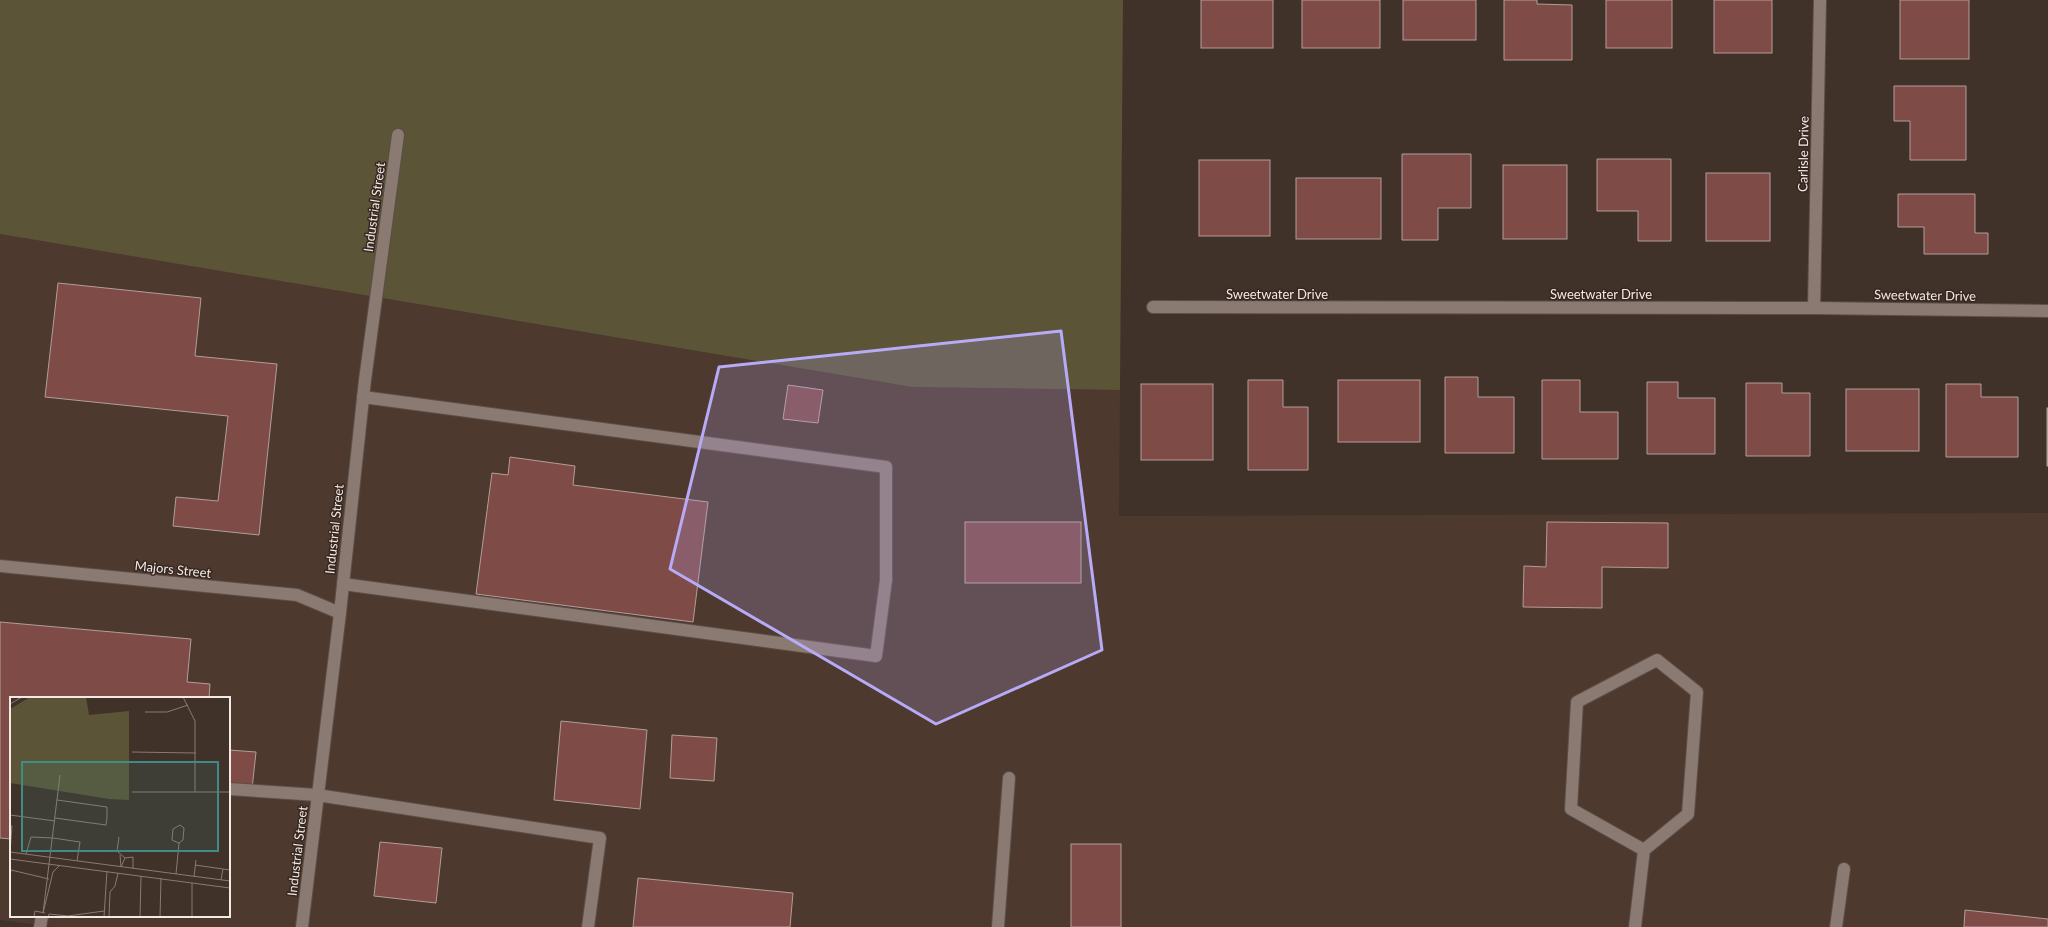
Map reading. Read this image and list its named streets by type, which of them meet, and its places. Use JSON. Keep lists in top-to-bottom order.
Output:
{
  "streets": {
    "street": [
      "Carlisle Drive",
      "Industrial Street",
      "Sweetwater Drive",
      "Majors Street"
    ]
  },
  "crossings": [
    ["Carlisle Drive", "Sweetwater Drive"],
    ["Industrial Street", "Majors Street"]
  ]
}
